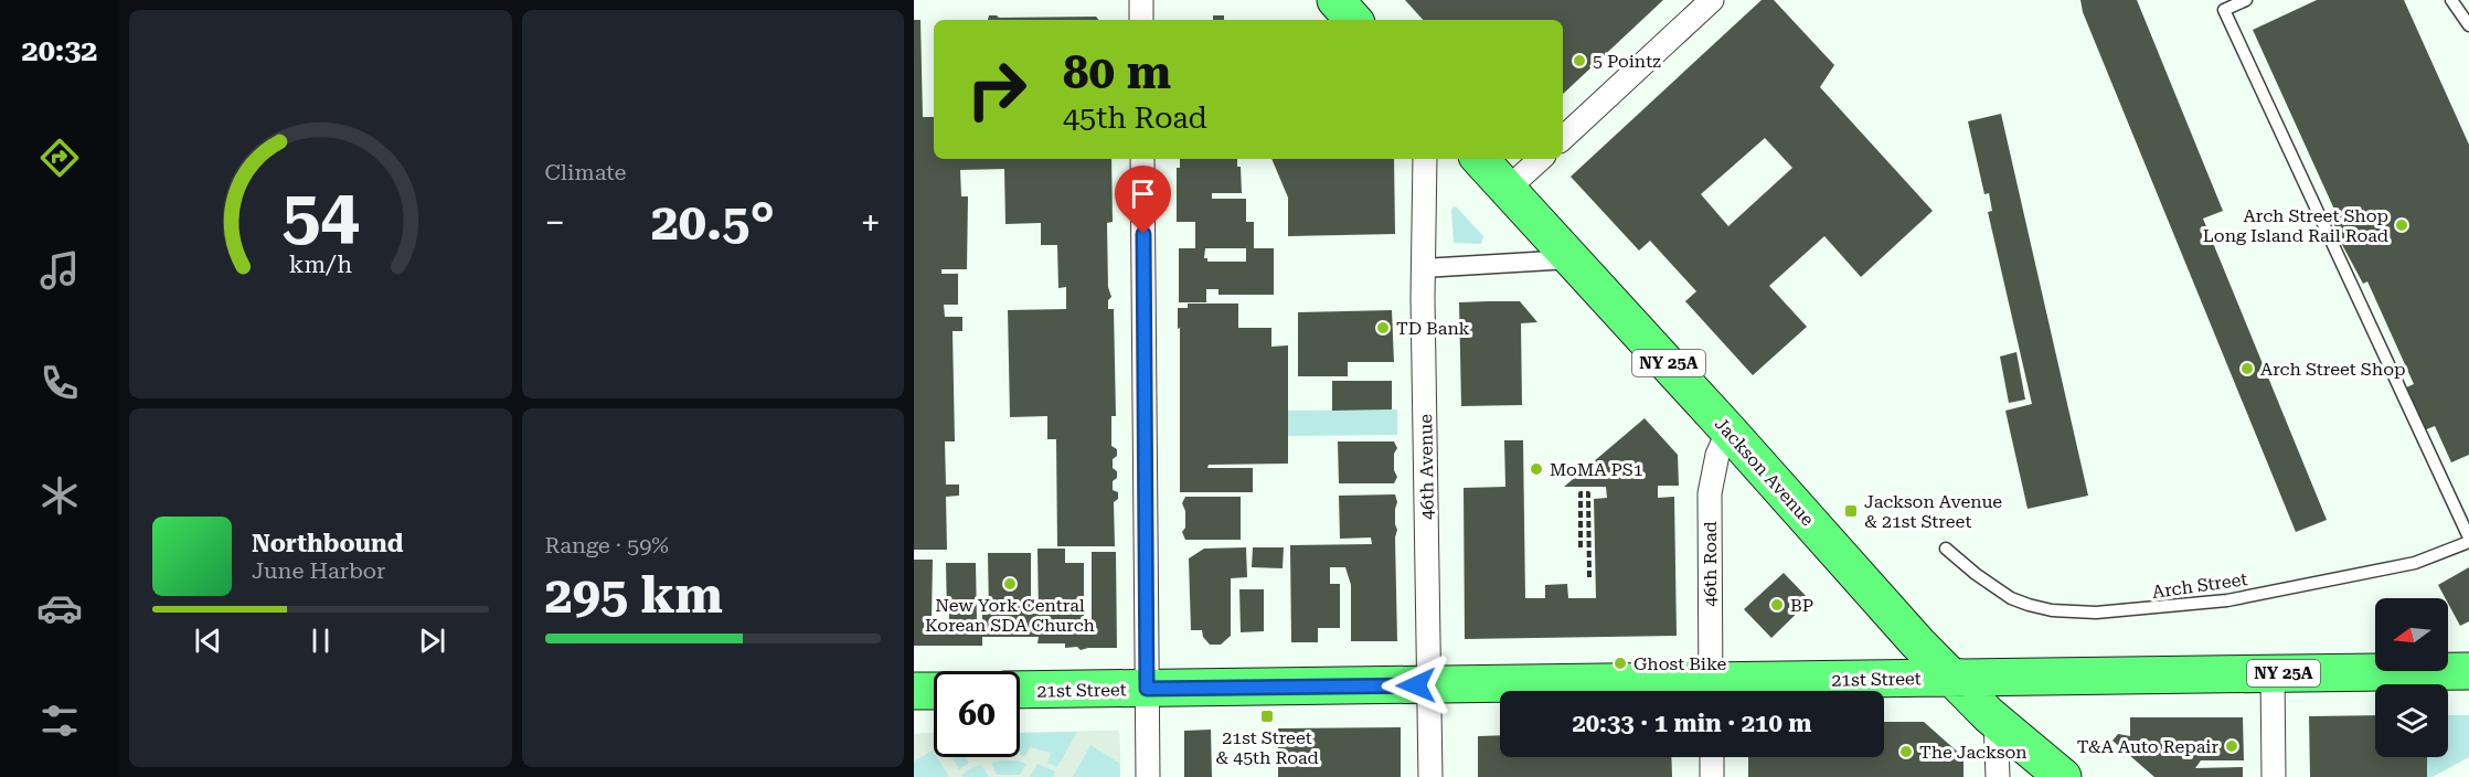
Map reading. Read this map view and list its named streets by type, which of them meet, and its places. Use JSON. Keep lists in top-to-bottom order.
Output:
{
  "streets": {
    "main road": ["NY 25A", "Jackson Avenue", "21st Street"],
    "street": ["46th Avenue", "46th Road"],
    "lane": ["Arch Street"]
  },
  "crossings": [
    ["46th Avenue", "21st Street"],
    ["Jackson Avenue", "46th Road"],
    ["Jackson Avenue", "21st Street"],
    ["46th Road", "21st Street"]
  ],
  "places": {
    "other": [
      "5 Pointz",
      "Arch Street Shop Long Island Rail Road",
      "TD Bank",
      "Arch Street Shop",
      "MoMA PS1",
      "New York Central Korean SDA Church",
      "BP",
      "Ghost Bike",
      "T&A Auto Repair",
      "The Jackson"
    ],
    "transit": ["Jackson Avenue & 21st Street", "21st Street & 45th Road"]
  },
  "north": "left",
  "page": {
    "tabs": "20:32",
    "tile": [
      "Climate",
      ["Range · 59%", "295 km"]
    ],
    "turn": ["80 m", "45th Road"],
    "heat": ["−", "20.5°", "+"],
    "song": ["Northbound", "June Harbor"],
    "limit": "60",
    "trip": "20:33 · 1 min · 210 m",
    "gauge": ["54", "km/h"]
  }
}
